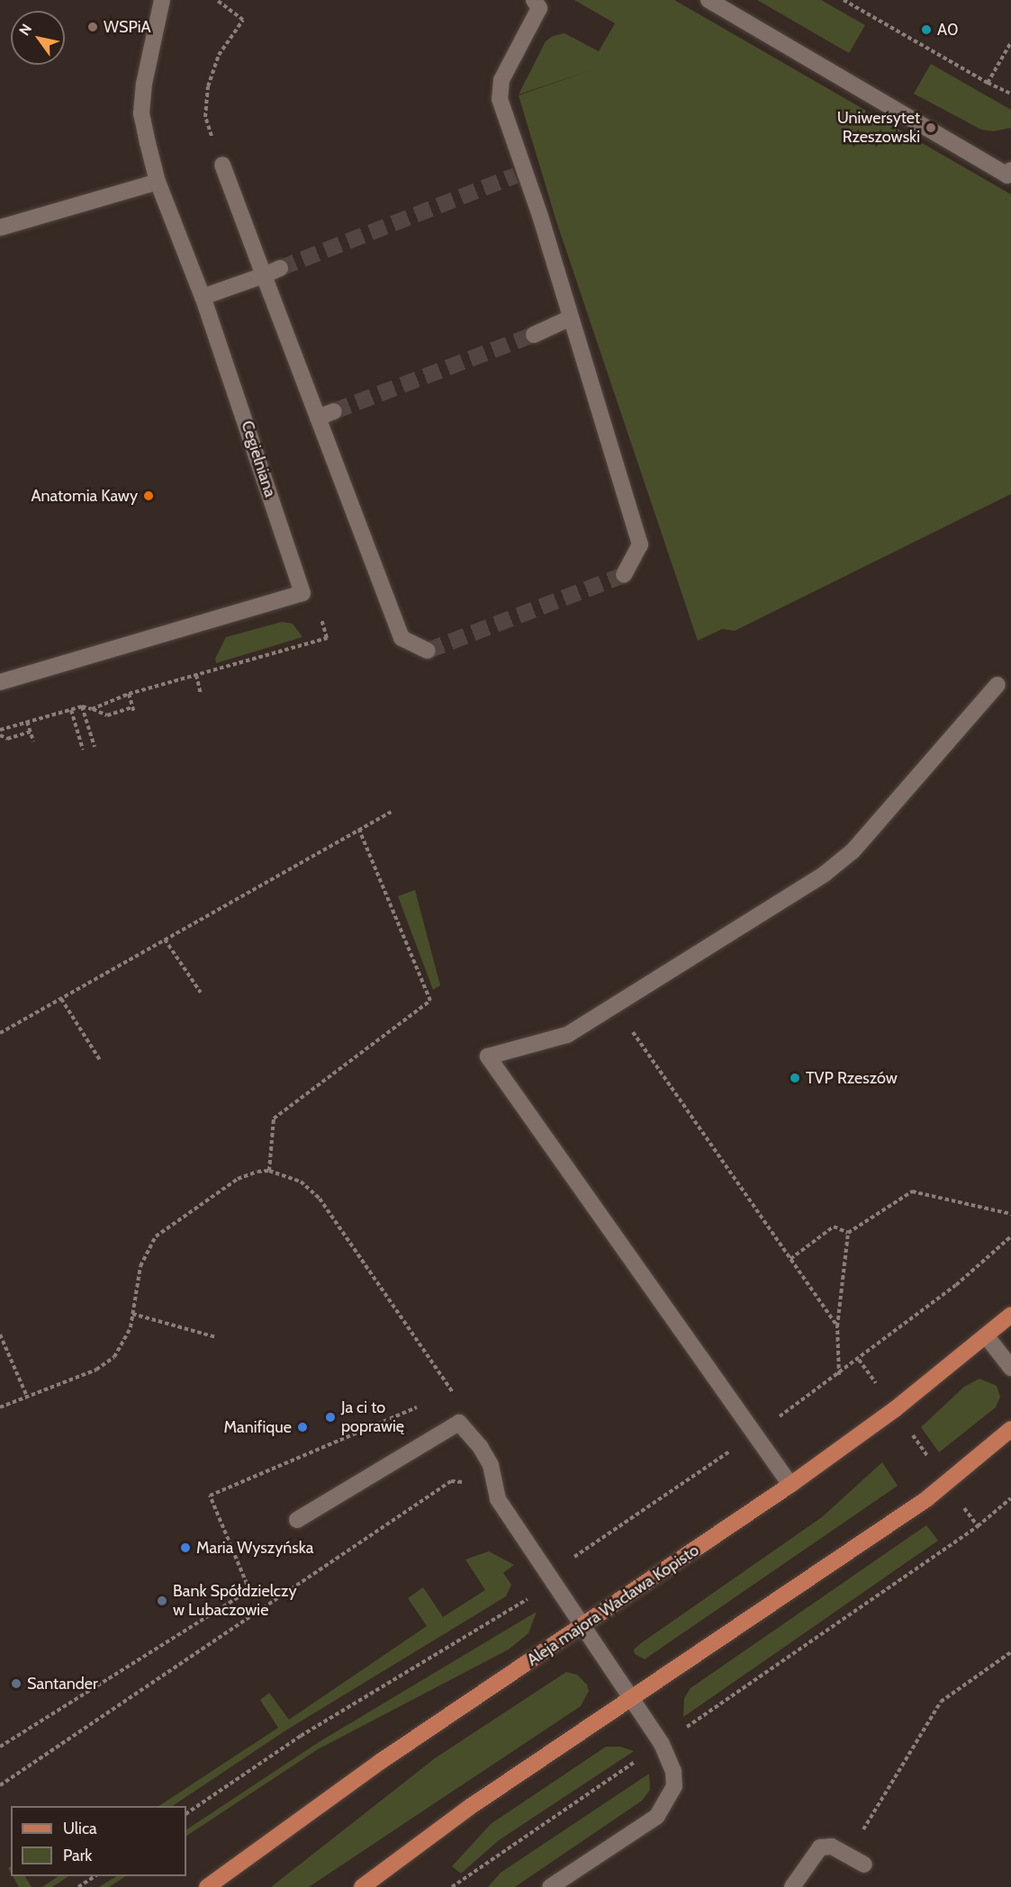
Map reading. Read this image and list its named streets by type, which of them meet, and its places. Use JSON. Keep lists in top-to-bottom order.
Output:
{
  "streets": {
    "main road": ["Aleja majora Wacława Kopisto"],
    "street": ["Cegielniana"]
  },
  "places": [
    "WSPiA",
    "A0",
    "Uniwersytet Rzeszowski",
    "Anatomia Kawy",
    "TVP Rzeszów",
    "Ja ci to poprawię",
    "Manifique",
    "Maria Wyszyńska",
    "Bank Spółdzielczy w Lubaczowie",
    "Santander"
  ],
  "legend": ["Ulica", "Park"],
  "north": "top left"
}
